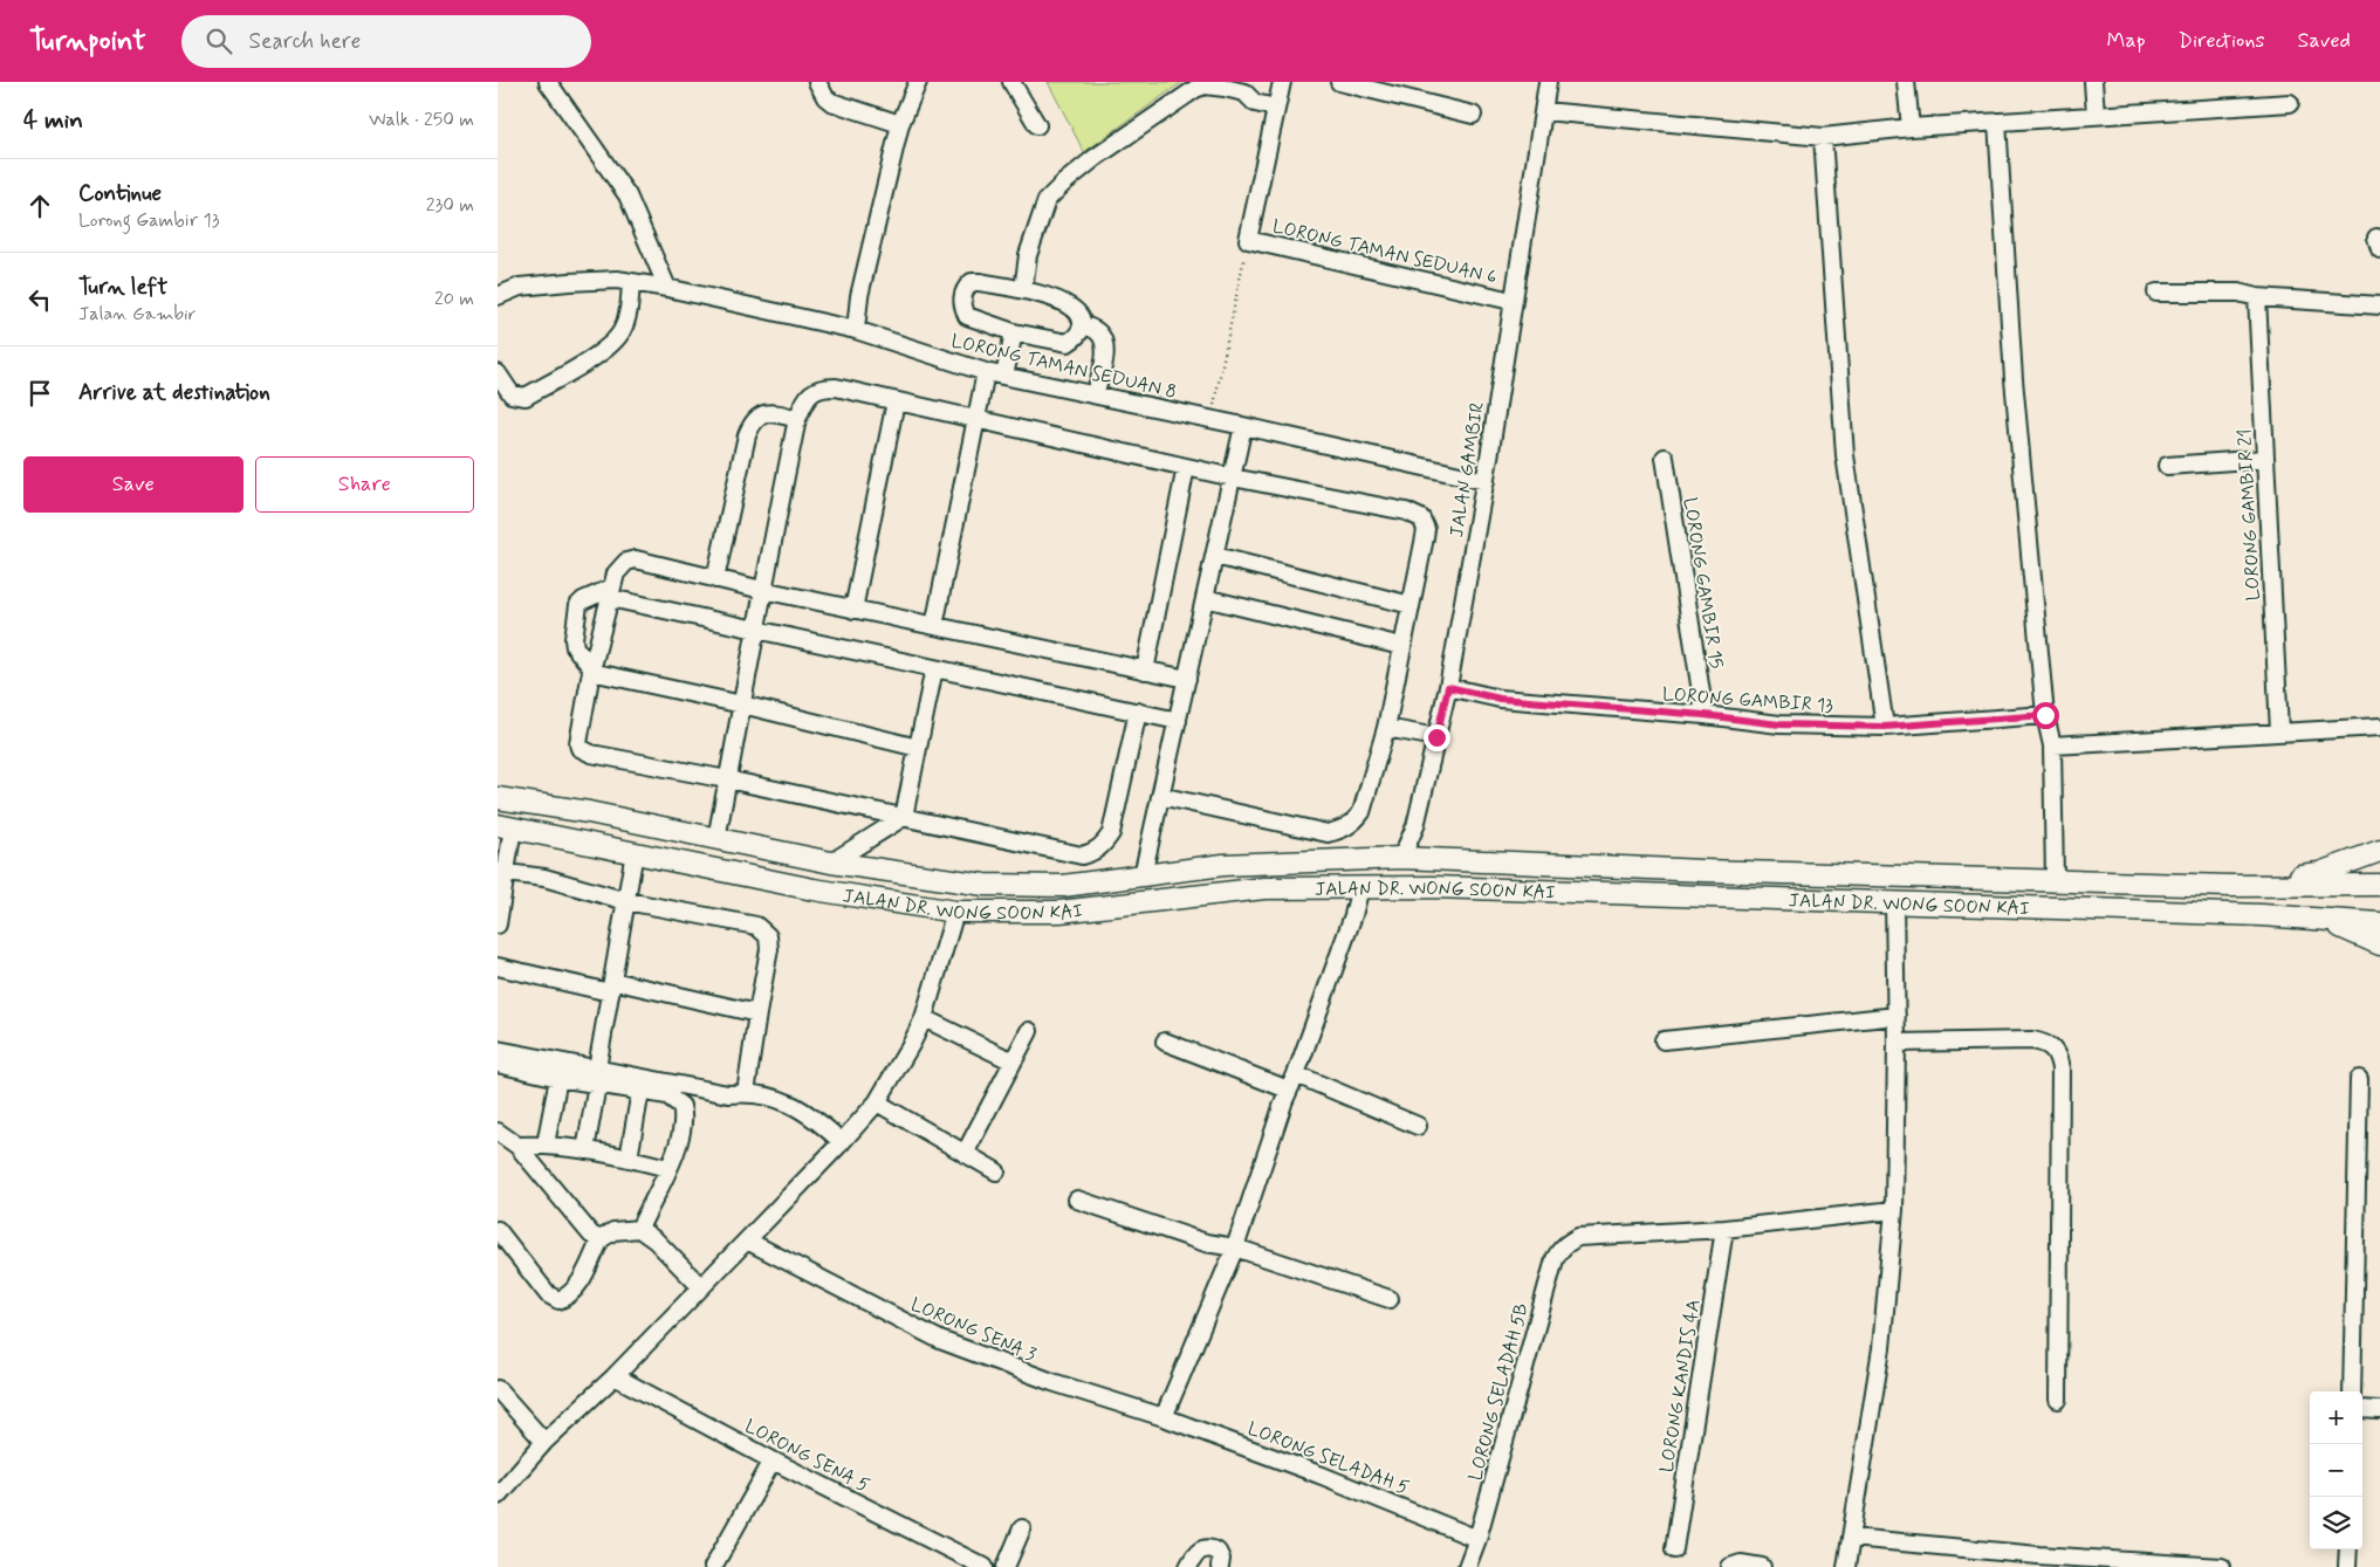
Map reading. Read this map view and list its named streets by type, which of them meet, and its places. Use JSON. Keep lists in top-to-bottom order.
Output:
{
  "streets": {
    "main road": ["JALAN DR. WONG SOON KAI"],
    "street": [
      "LORONG TAMAN SEDUAN 6",
      "LORONG TAMAN SEDUAN 8",
      "JALAN GAMBIR",
      "LORONG GAMBIR 21",
      "LORONG GAMBIR 15",
      "LORONG GAMBIR 13",
      "LORONG SENA 3",
      "LORONG KANDIS 4A",
      "LORONG SELADAH 5B",
      "LORONG SENA 5",
      "LORONG SELADAH 5"
    ]
  },
  "crossings": [
    ["LORONG TAMAN SEDUAN 6", "JALAN GAMBIR"],
    ["LORONG TAMAN SEDUAN 8", "JALAN GAMBIR"],
    ["JALAN GAMBIR", "LORONG GAMBIR 13"],
    ["JALAN GAMBIR", "JALAN DR. WONG SOON KAI"],
    ["LORONG GAMBIR 15", "LORONG GAMBIR 13"],
    ["LORONG SENA 3", "LORONG SELADAH 5"],
    ["LORONG KANDIS 4A", "LORONG SELADAH 5B"],
    ["LORONG SELADAH 5B", "LORONG SELADAH 5"]
  ],
  "page": {
    "header": "Turnpoint",
    "search": "Search here",
    "nav": ["Map", "Directions", "Saved"],
    "heading": ["4 min", "Walk · 250 m"],
    "list": [
      ["Continue", "Lorong Gambir 13", "230 m"],
      ["Turn left", "Jalan Gambir", "20 m"],
      "Arrive at destination"
    ],
    "buttons": ["Save", "Share"],
    "map_buttons": ["+", "−"]
  }
}
